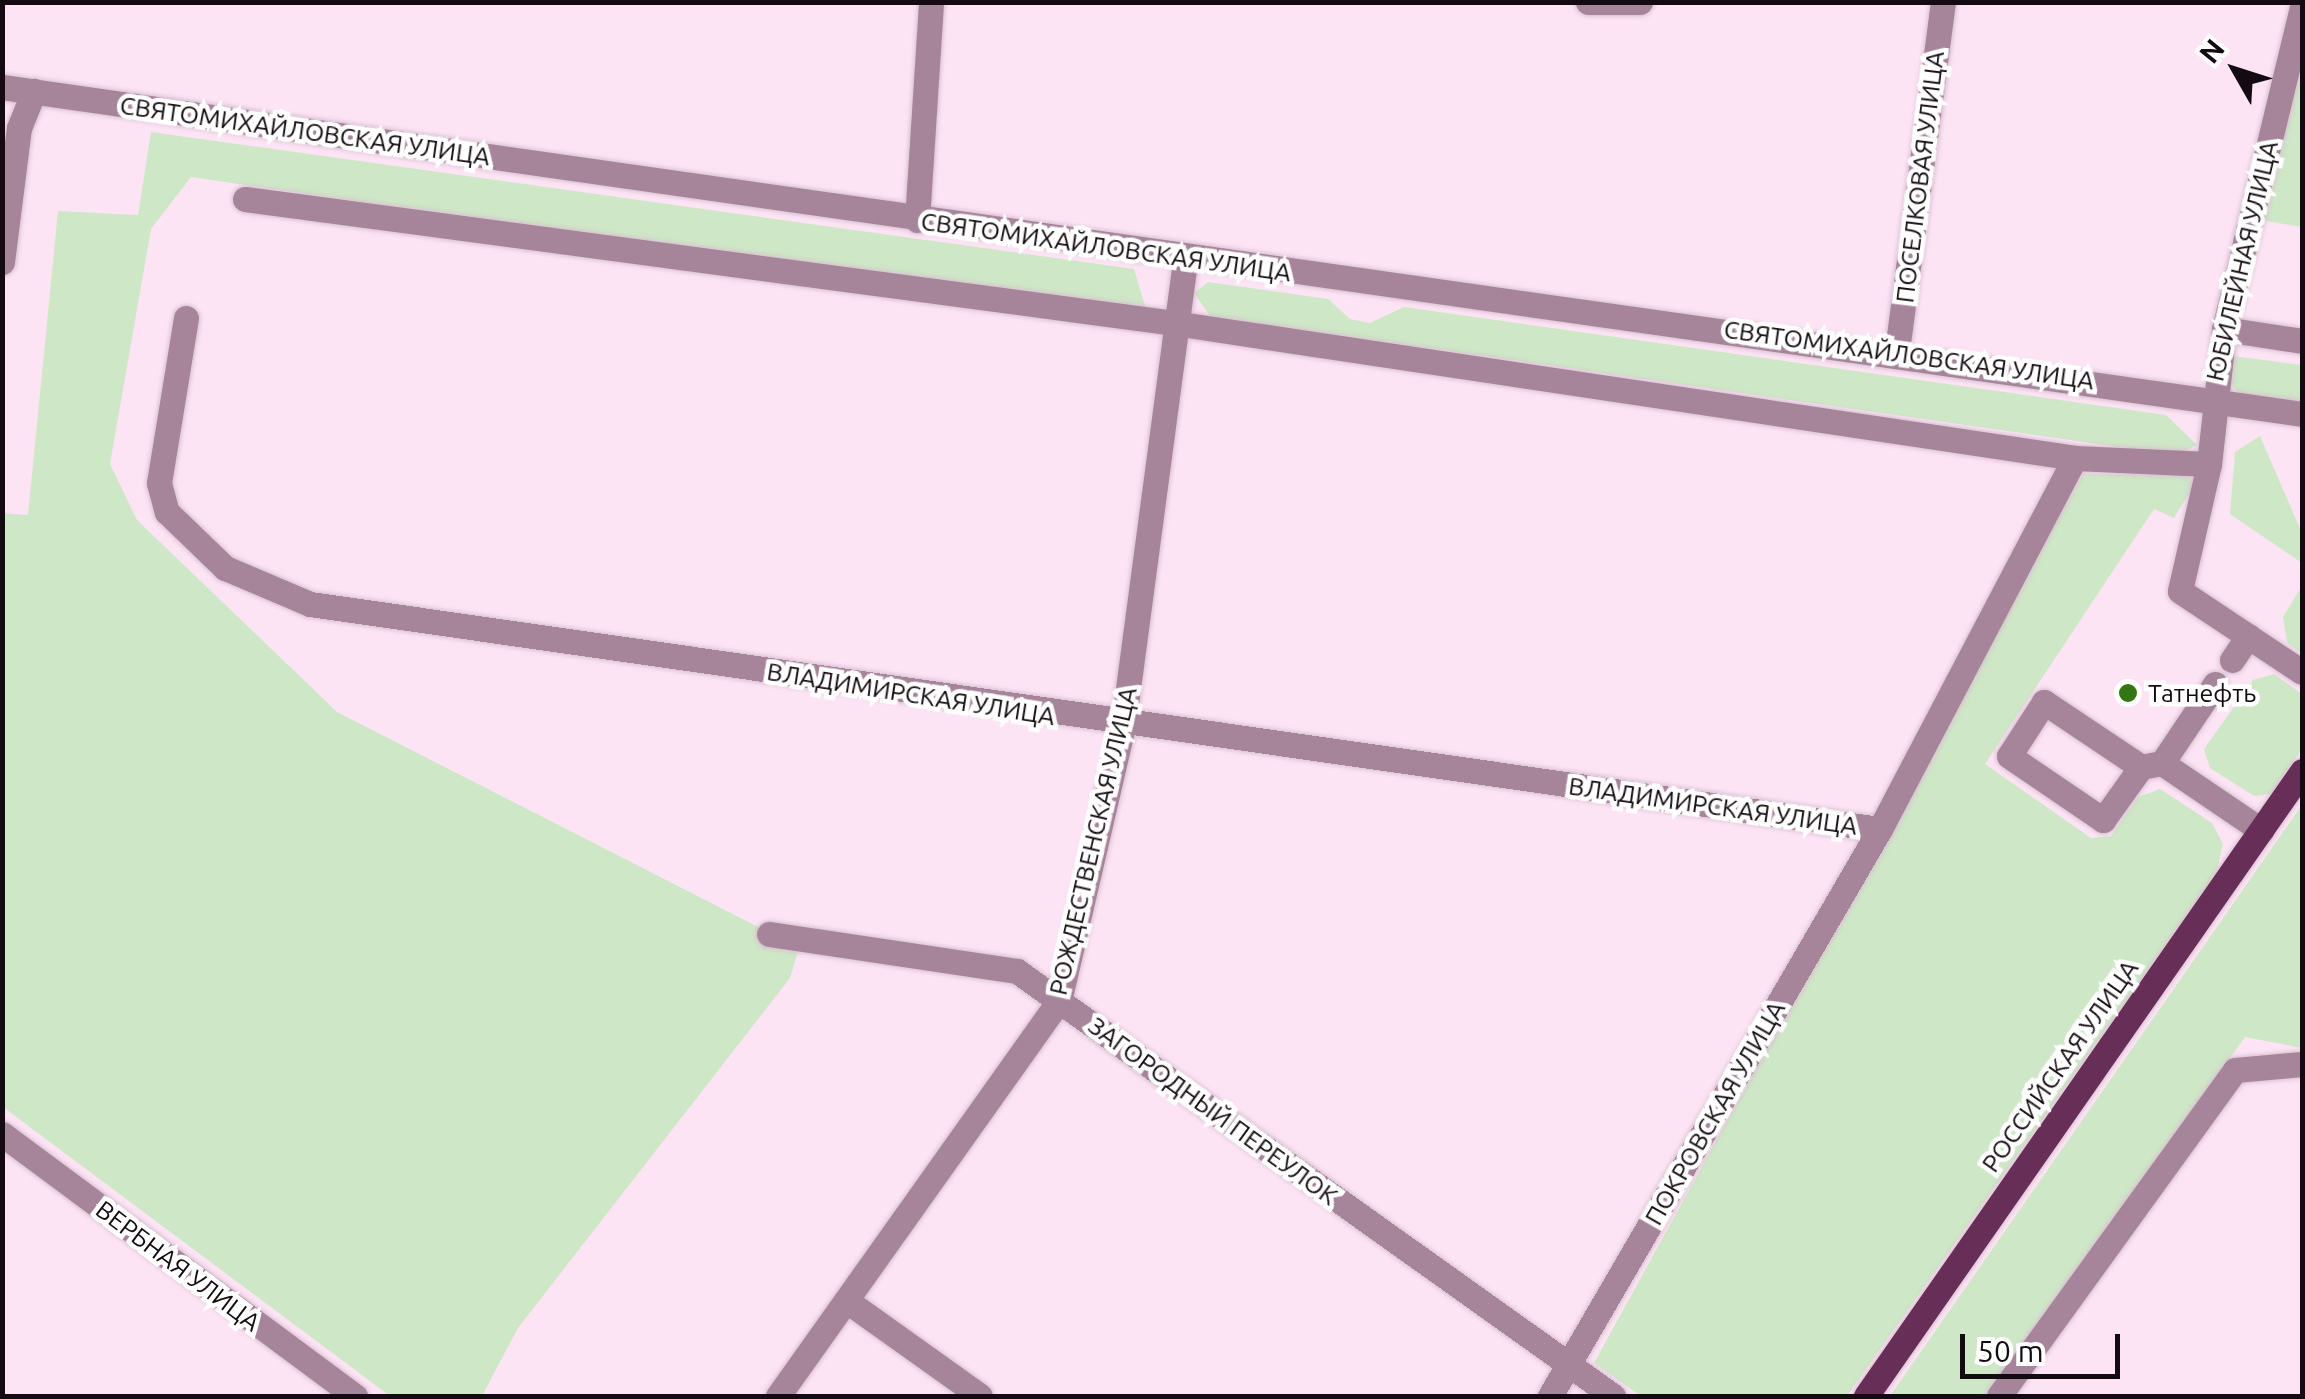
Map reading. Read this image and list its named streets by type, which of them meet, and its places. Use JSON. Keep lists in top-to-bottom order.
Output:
{
  "streets": {
    "main road": ["РОССИЙСКАЯ УЛИЦА"],
    "street": [
      "СВЯТОМИХАЙЛОВСКАЯ УЛИЦА",
      "ПОСЕЛКОВАЯ УЛИЦА",
      "ЮБИЛЕЙНАЯ УЛИЦА",
      "ВЛАДИМИРСКАЯ УЛИЦА",
      "РОЖДЕСТВЕНСКАЯ УЛИЦА",
      "ЗАГОРОДНЫЙ ПЕРЕУЛОК",
      "ПОКРОВСКАЯ УЛИЦА",
      "ВЕРБНАЯ УЛИЦА"
    ]
  },
  "crossings": [
    ["СВЯТОМИХАЙЛОВСКАЯ УЛИЦА", "ПОСЕЛКОВАЯ УЛИЦА"],
    ["СВЯТОМИХАЙЛОВСКАЯ УЛИЦА", "ЮБИЛЕЙНАЯ УЛИЦА"],
    ["СВЯТОМИХАЙЛОВСКАЯ УЛИЦА", "РОЖДЕСТВЕНСКАЯ УЛИЦА"],
    ["ВЛАДИМИРСКАЯ УЛИЦА", "РОЖДЕСТВЕНСКАЯ УЛИЦА"],
    ["ВЛАДИМИРСКАЯ УЛИЦА", "ПОКРОВСКАЯ УЛИЦА"],
    ["РОЖДЕСТВЕНСКАЯ УЛИЦА", "ЗАГОРОДНЫЙ ПЕРЕУЛОК"],
    ["ЗАГОРОДНЫЙ ПЕРЕУЛОК", "ПОКРОВСКАЯ УЛИЦА"]
  ],
  "places": ["Татнефть"],
  "scale_bar": "50 m",
  "north": "top left"
}
